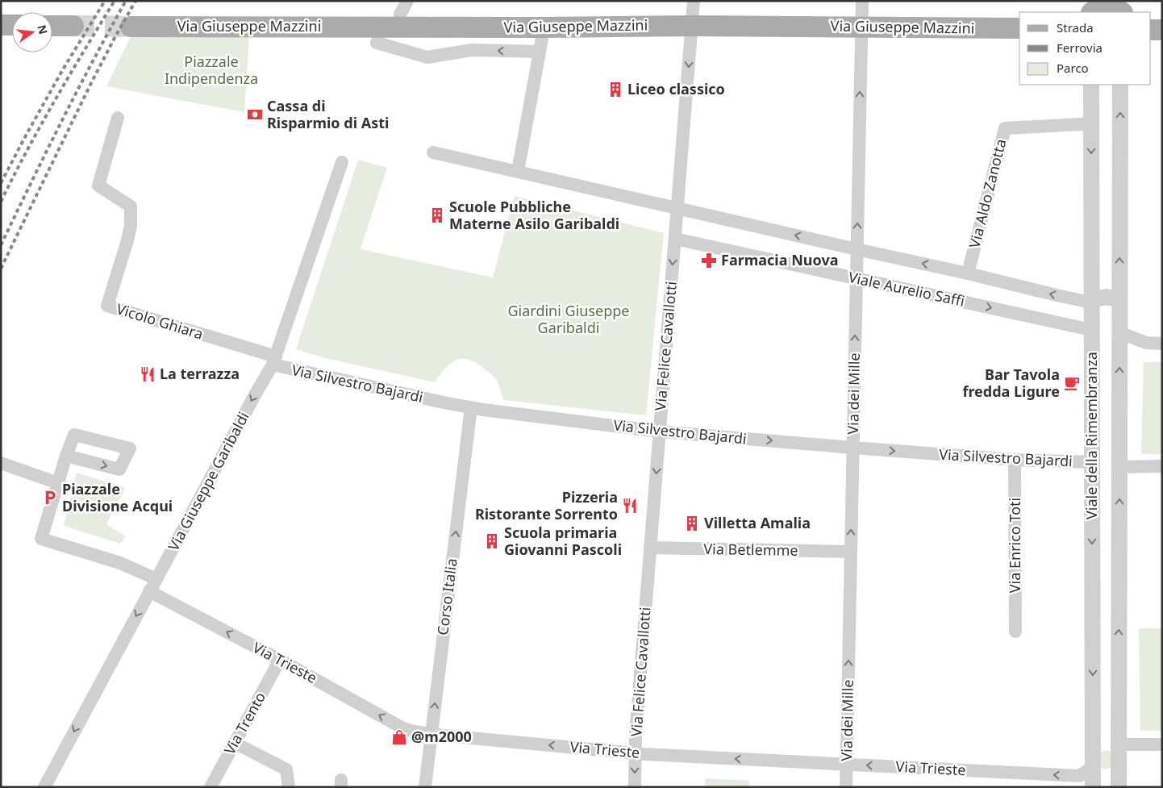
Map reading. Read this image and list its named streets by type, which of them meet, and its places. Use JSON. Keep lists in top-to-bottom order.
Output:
{
  "streets": {
    "main road": ["Via Giuseppe Mazzini"],
    "street": [
      "Via Aldo Zanotta",
      "Viale Aurelio Saffi",
      "Vicolo Ghiara",
      "Via Felice Cavallotti",
      "Via Silvestro Bajardi",
      "Via dei Mille",
      "Viale della Rimembranza",
      "Via Giuseppe Garibaldi",
      "Via Enrico Toti",
      "Via Betlemme",
      "Corso Italia",
      "Via Trieste",
      "Via Trento"
    ]
  },
  "crossings": [
    ["Via Giuseppe Mazzini", "Via Felice Cavallotti"],
    ["Via Giuseppe Mazzini", "Via dei Mille"],
    ["Via Aldo Zanotta", "Viale Aurelio Saffi"],
    ["Via Aldo Zanotta", "Viale della Rimembranza"],
    ["Viale Aurelio Saffi", "Via Felice Cavallotti"],
    ["Viale Aurelio Saffi", "Via dei Mille"],
    ["Viale Aurelio Saffi", "Viale della Rimembranza"],
    ["Vicolo Ghiara", "Via Silvestro Bajardi"],
    ["Vicolo Ghiara", "Via Giuseppe Garibaldi"],
    ["Via Felice Cavallotti", "Via Silvestro Bajardi"],
    ["Via Felice Cavallotti", "Via Betlemme"],
    ["Via Felice Cavallotti", "Via Trieste"],
    ["Via Silvestro Bajardi", "Via dei Mille"],
    ["Via Silvestro Bajardi", "Viale della Rimembranza"],
    ["Via Silvestro Bajardi", "Via Giuseppe Garibaldi"],
    ["Via Silvestro Bajardi", "Via Enrico Toti"],
    ["Via Silvestro Bajardi", "Corso Italia"],
    ["Via dei Mille", "Via Betlemme"],
    ["Via dei Mille", "Via Trieste"],
    ["Viale della Rimembranza", "Via Trieste"],
    ["Via Giuseppe Garibaldi", "Via Trieste"],
    ["Corso Italia", "Via Trieste"],
    ["Via Trieste", "Via Trento"]
  ],
  "one_way": [
    "Via Felice Cavallotti",
    "Via Silvestro Bajardi",
    "Via dei Mille",
    "Via Giuseppe Garibaldi",
    "Corso Italia",
    "Via Trieste"
  ],
  "parks": ["Piazzale Indipendenza", "Giardini Giuseppe Garibaldi"],
  "places": {
    "building": [
      "Liceo classico",
      "Scuole Pubbliche Materne Asilo Garibaldi",
      "Villetta Amalia",
      "Scuola primaria Giovanni Pascoli"
    ],
    "bank": ["Cassa di Risparmio di Asti"],
    "pharmacy": ["Farmacia Nuova"],
    "restaurant": ["La terrazza", "Pizzeria Ristorante Sorrento"],
    "cafe": ["Bar Tavola fredda Ligure"],
    "parking": ["Piazzale Divisione Acqui"],
    "shop": ["@m2000"]
  },
  "legend": ["Strada", "Ferrovia", "Parco"],
  "north": "right"
}
